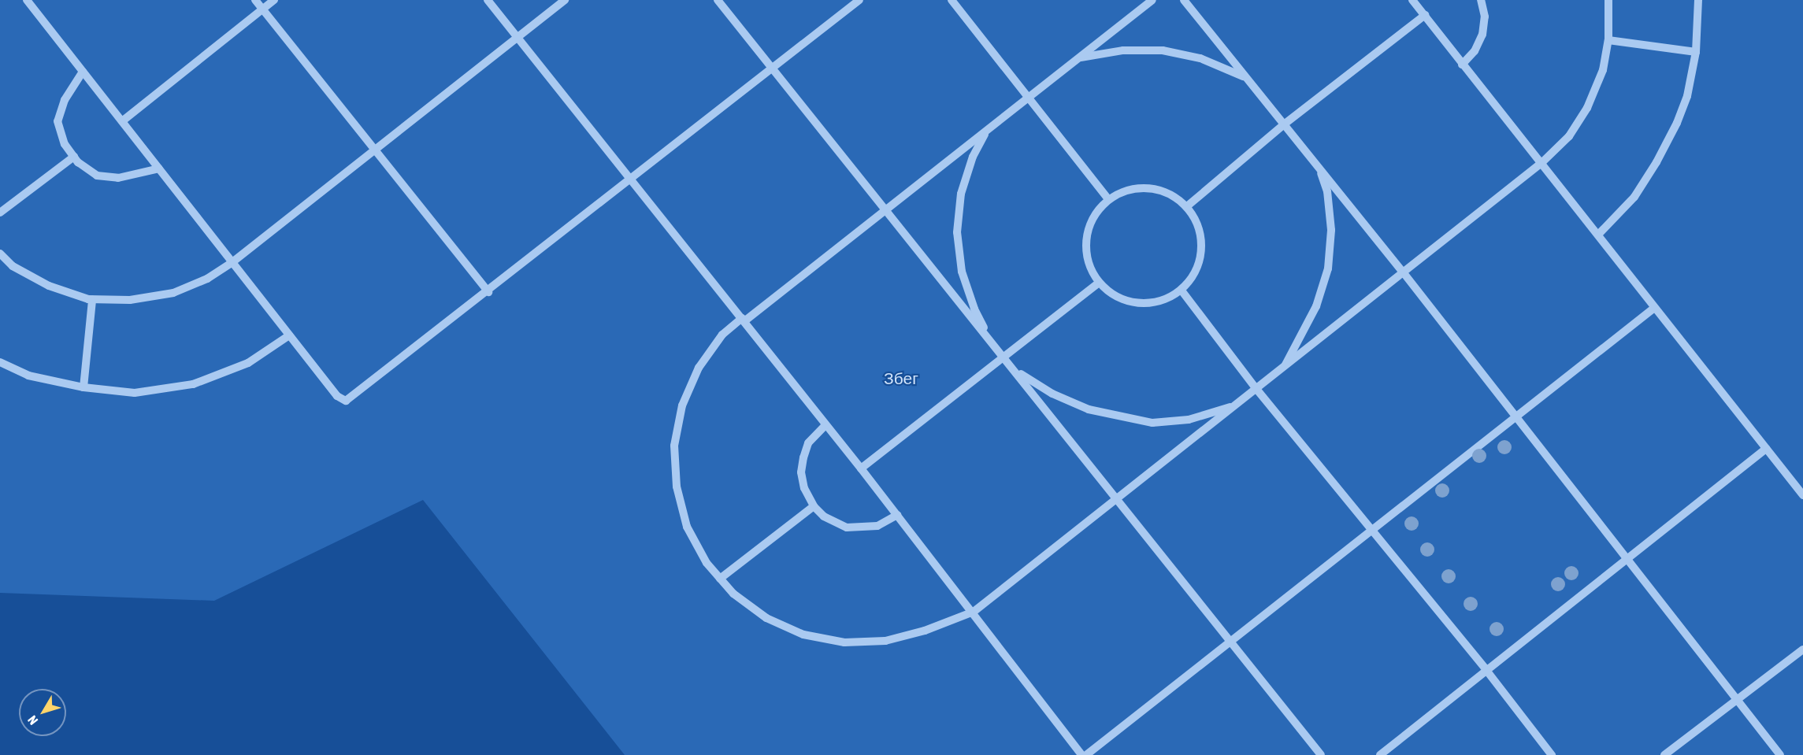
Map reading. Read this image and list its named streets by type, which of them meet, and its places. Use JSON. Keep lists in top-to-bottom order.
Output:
{
  "parks": ["Збег"],
  "north": "bottom left"
}
